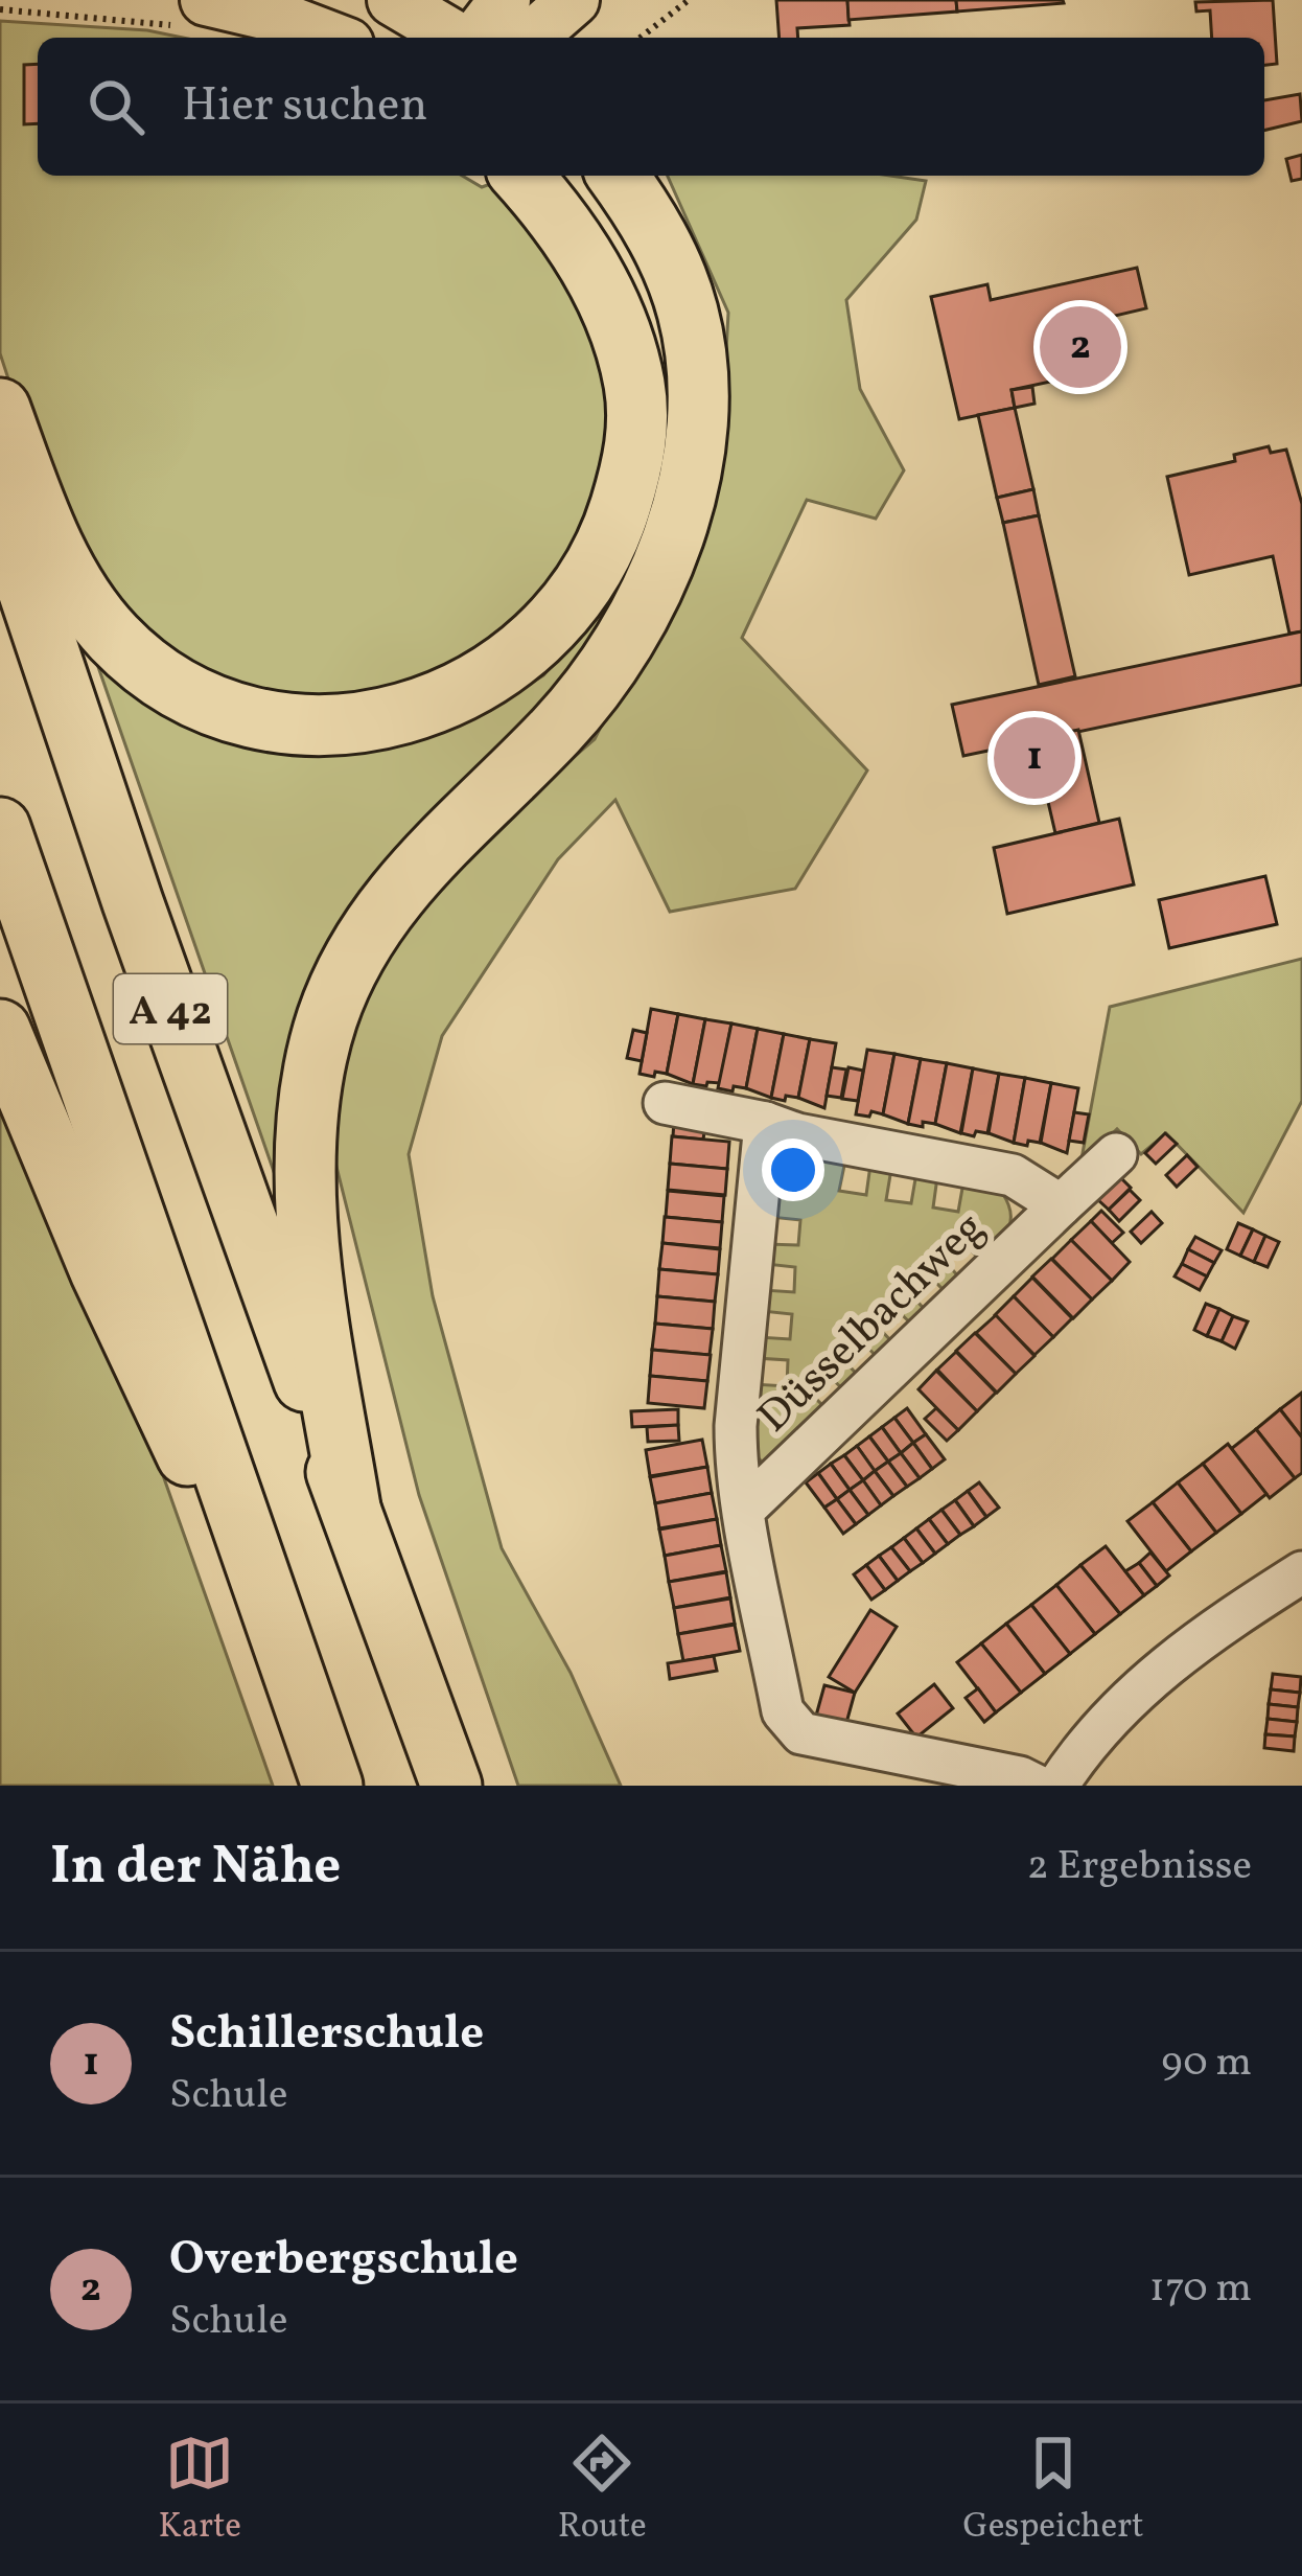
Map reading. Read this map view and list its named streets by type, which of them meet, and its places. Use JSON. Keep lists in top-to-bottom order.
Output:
{
  "streets": {
    "highway": ["A 42"],
    "street": ["Düsselbachweg"]
  },
  "page": {
    "search": "Hier suchen",
    "pins": ["2", "1"],
    "heading": ["In der Nähe", "2 Ergebnisse"],
    "list": [
      {
        "mark": "1",
        "name": "Schillerschule",
        "note": "Schule",
        "value": "90 m"
      },
      {
        "mark": "2",
        "name": "Overbergschule",
        "note": "Schule",
        "value": "170 m"
      }
    ],
    "nav": ["Karte", "Route", "Gespeichert"]
  }
}
